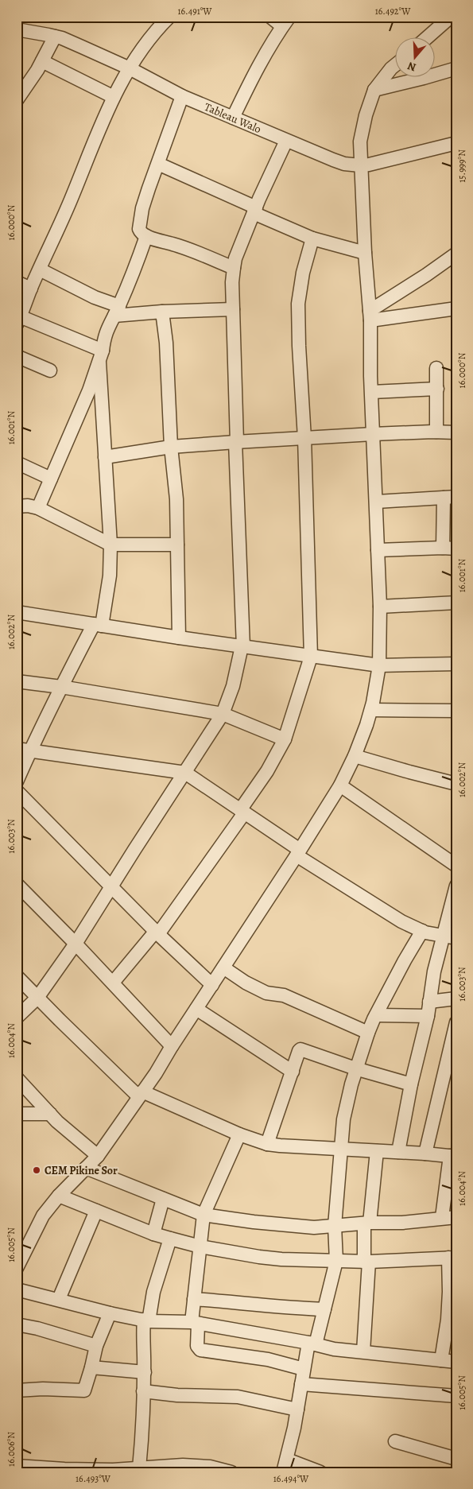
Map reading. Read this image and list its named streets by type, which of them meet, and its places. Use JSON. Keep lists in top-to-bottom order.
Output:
{
  "streets": {
    "street": ["Tableau Walo"]
  },
  "places": ["CEM Pikine Sor"],
  "north": "bottom",
  "coordinates": [
    "16.491°W",
    "16.492°W",
    "15.999°N",
    "16.000°N",
    "16.001°N",
    "16.002°N",
    "16.003°N",
    "16.004°N",
    "16.005°N",
    "16.006°N",
    "16.493°W",
    "16.494°W"
  ]
}
